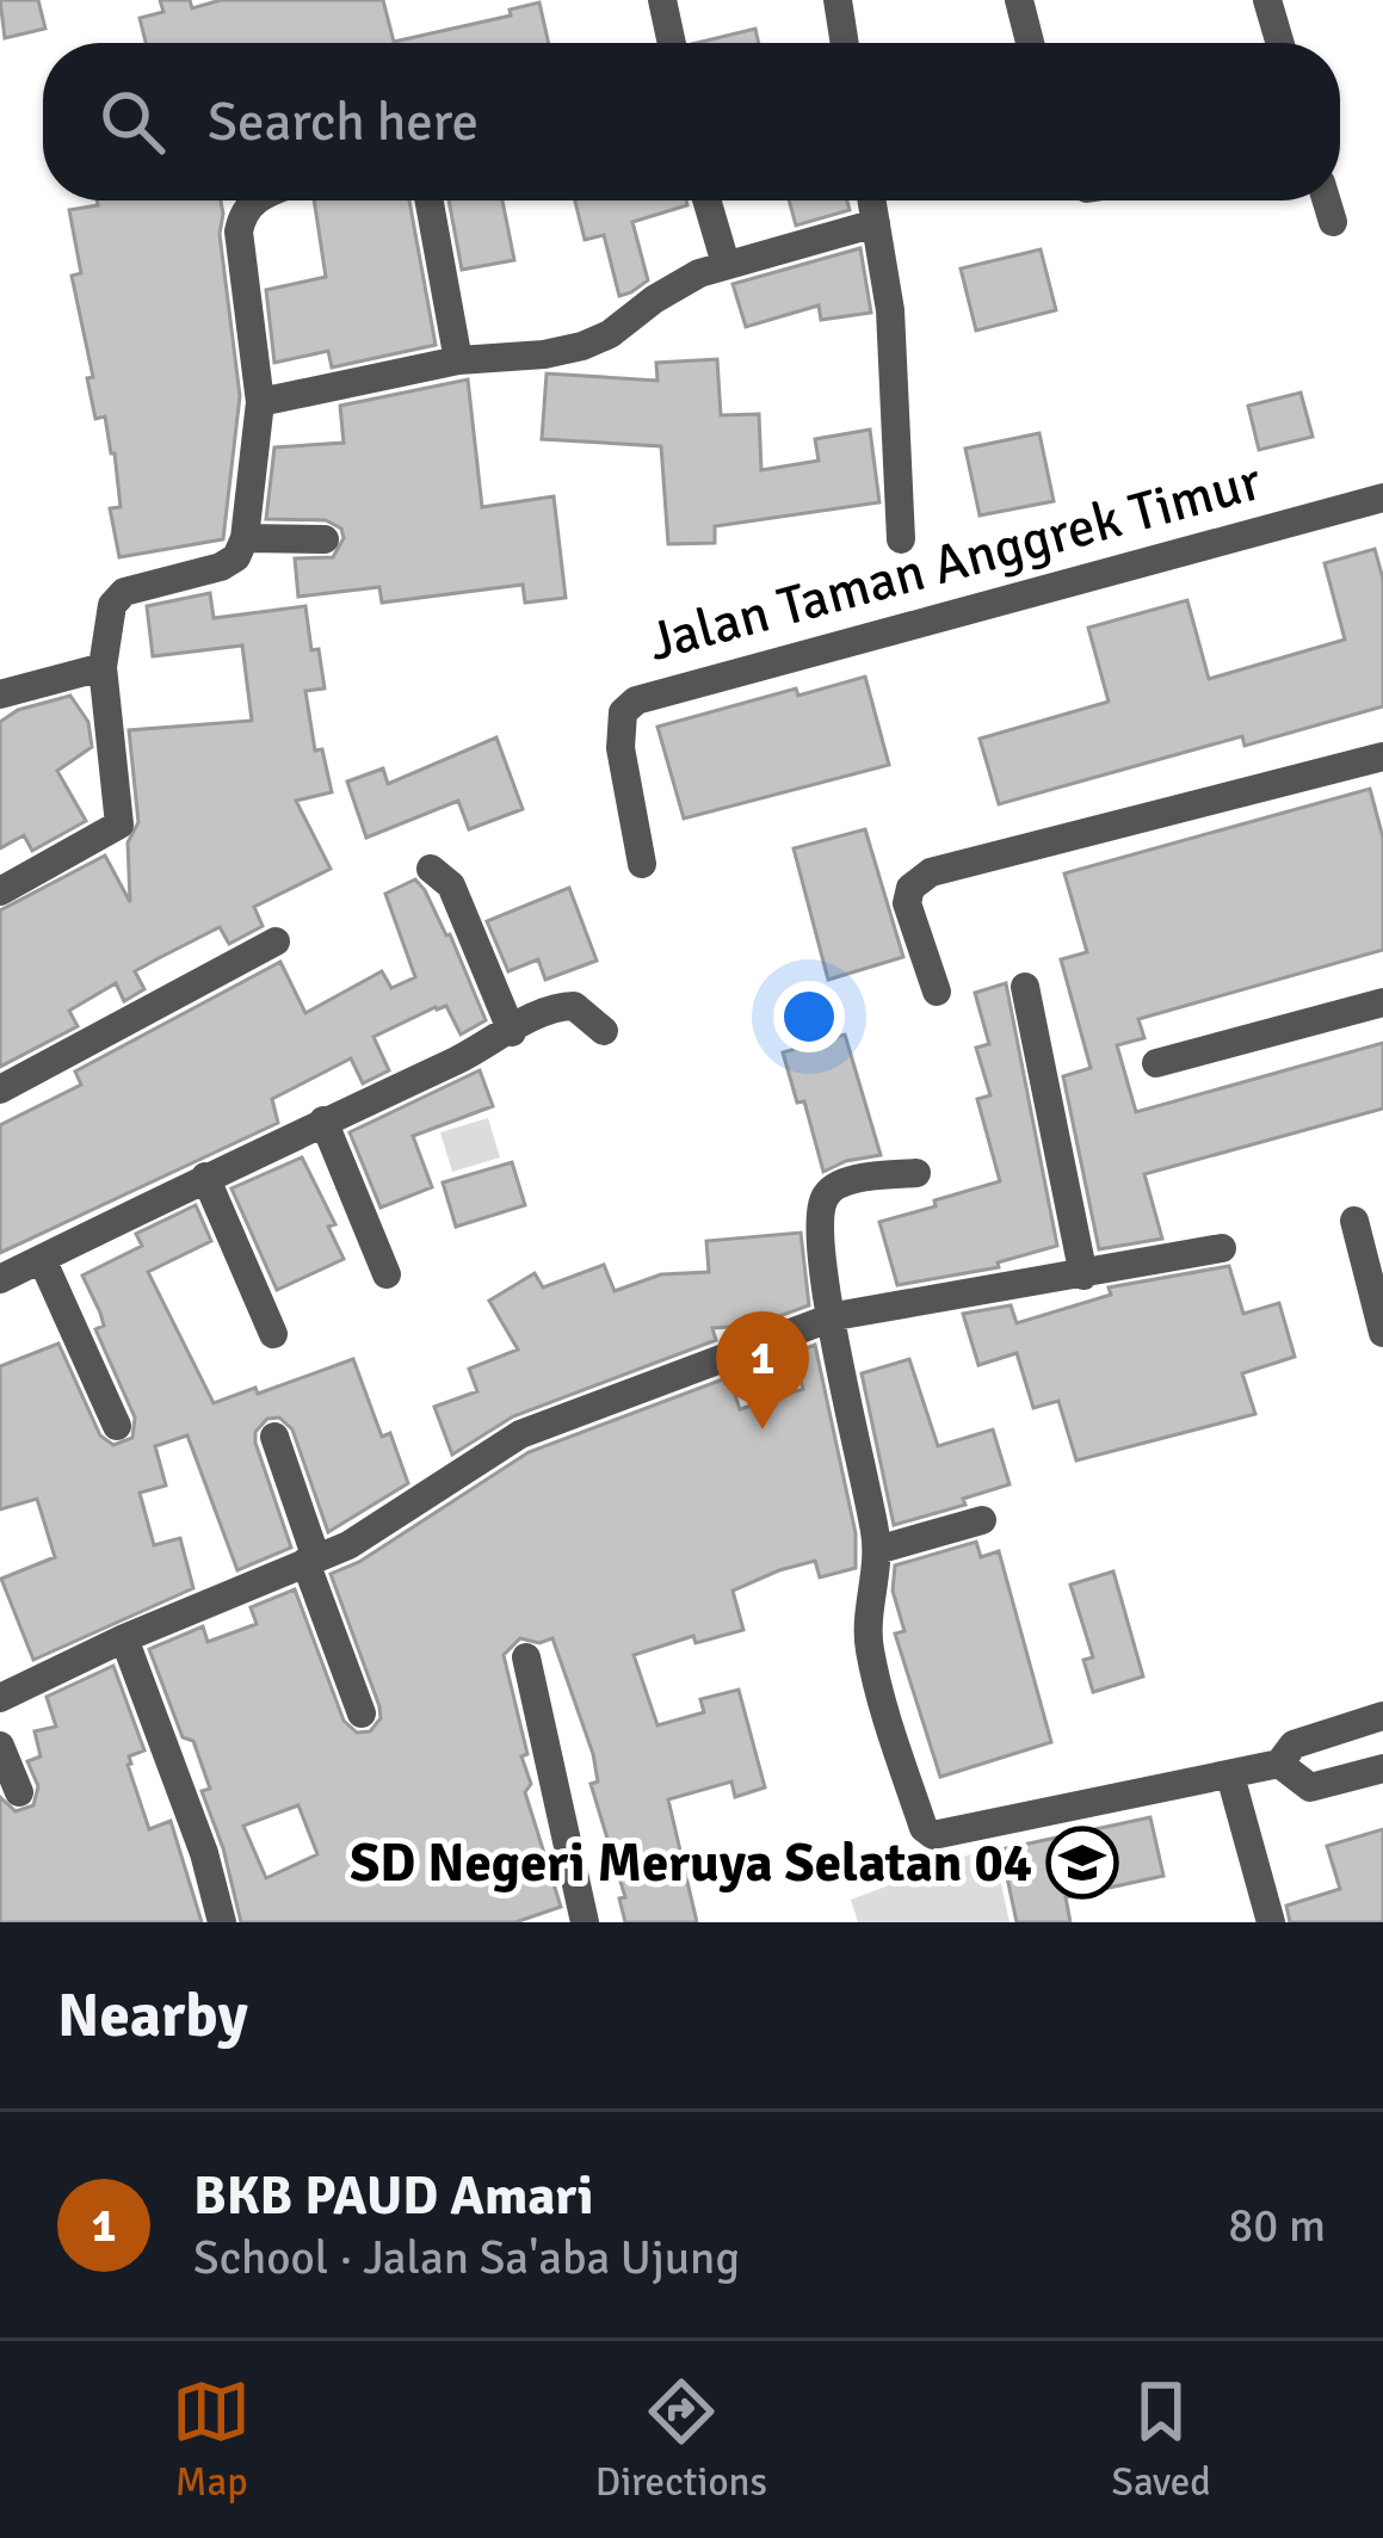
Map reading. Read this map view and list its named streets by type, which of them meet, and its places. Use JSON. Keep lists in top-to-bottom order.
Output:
{
  "streets": {
    "street": ["Jalan Taman Anggrek Timur"]
  },
  "places": {
    "school or university": ["SD Negeri Meruya Selatan 04"]
  },
  "page": {
    "search": "Search here",
    "pins": "1",
    "heading": "Nearby",
    "list": [
      {
        "mark": "1",
        "name": "BKB PAUD Amari",
        "note": "School · Jalan Sa'aba Ujung",
        "value": "80 m"
      }
    ],
    "nav": ["Map", "Directions", "Saved"]
  }
}
